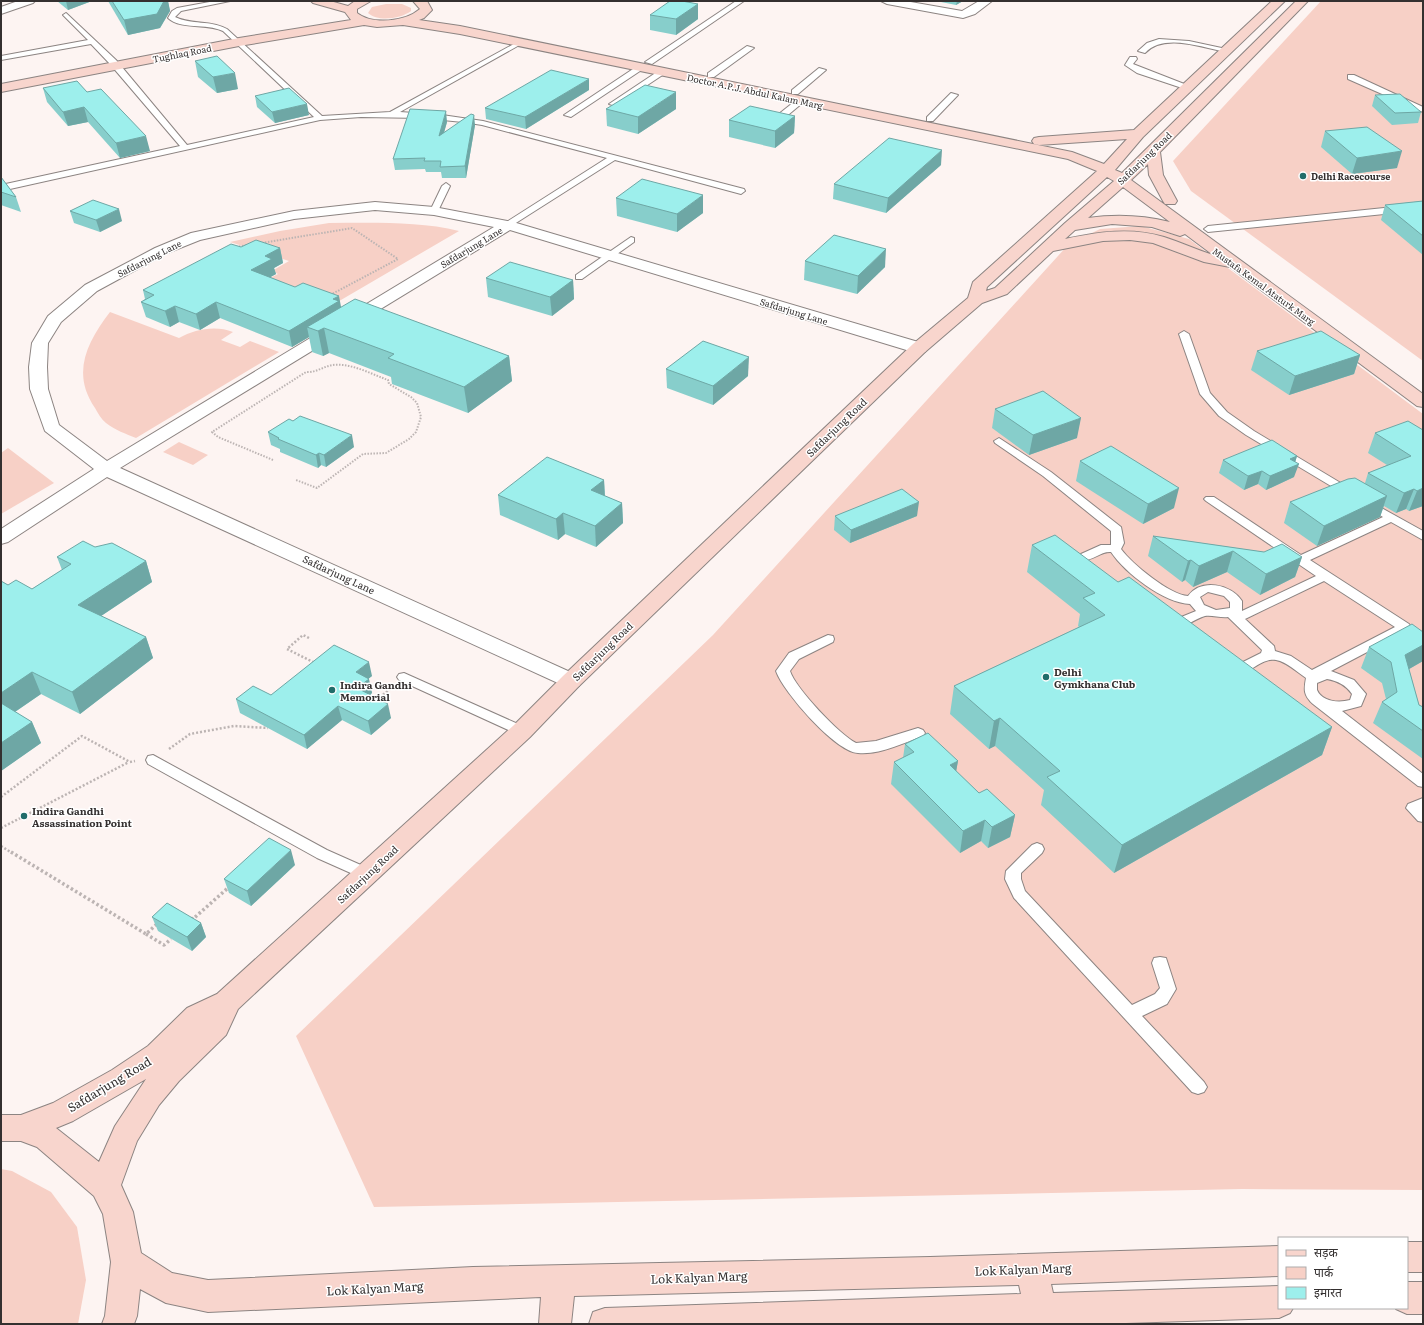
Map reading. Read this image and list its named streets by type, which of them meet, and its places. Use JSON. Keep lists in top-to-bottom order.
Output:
{
  "streets": {
    "main road": [
      "Tughlaq Road",
      "Doctor A.P.J. Abdul Kalam Marg",
      "Safdarjung Road",
      "Mustafa Kemal Ataturk Marg",
      "Lok Kalyan Marg"
    ],
    "street": ["Safdarjung Lane"]
  },
  "crossings": [
    ["Doctor A.P.J. Abdul Kalam Marg", "Safdarjung Road"],
    ["Doctor A.P.J. Abdul Kalam Marg", "Mustafa Kemal Ataturk Marg"],
    ["Safdarjung Road", "Safdarjung Lane"],
    ["Safdarjung Road", "Mustafa Kemal Ataturk Marg"]
  ],
  "places": [
    "Delhi Racecourse",
    "Delhi Gymkhana Club",
    "Indira Gandhi Memorial",
    "Indira Gandhi Assassination Point"
  ],
  "legend": ["सड़क", "पार्क", "इमारत"]
}
